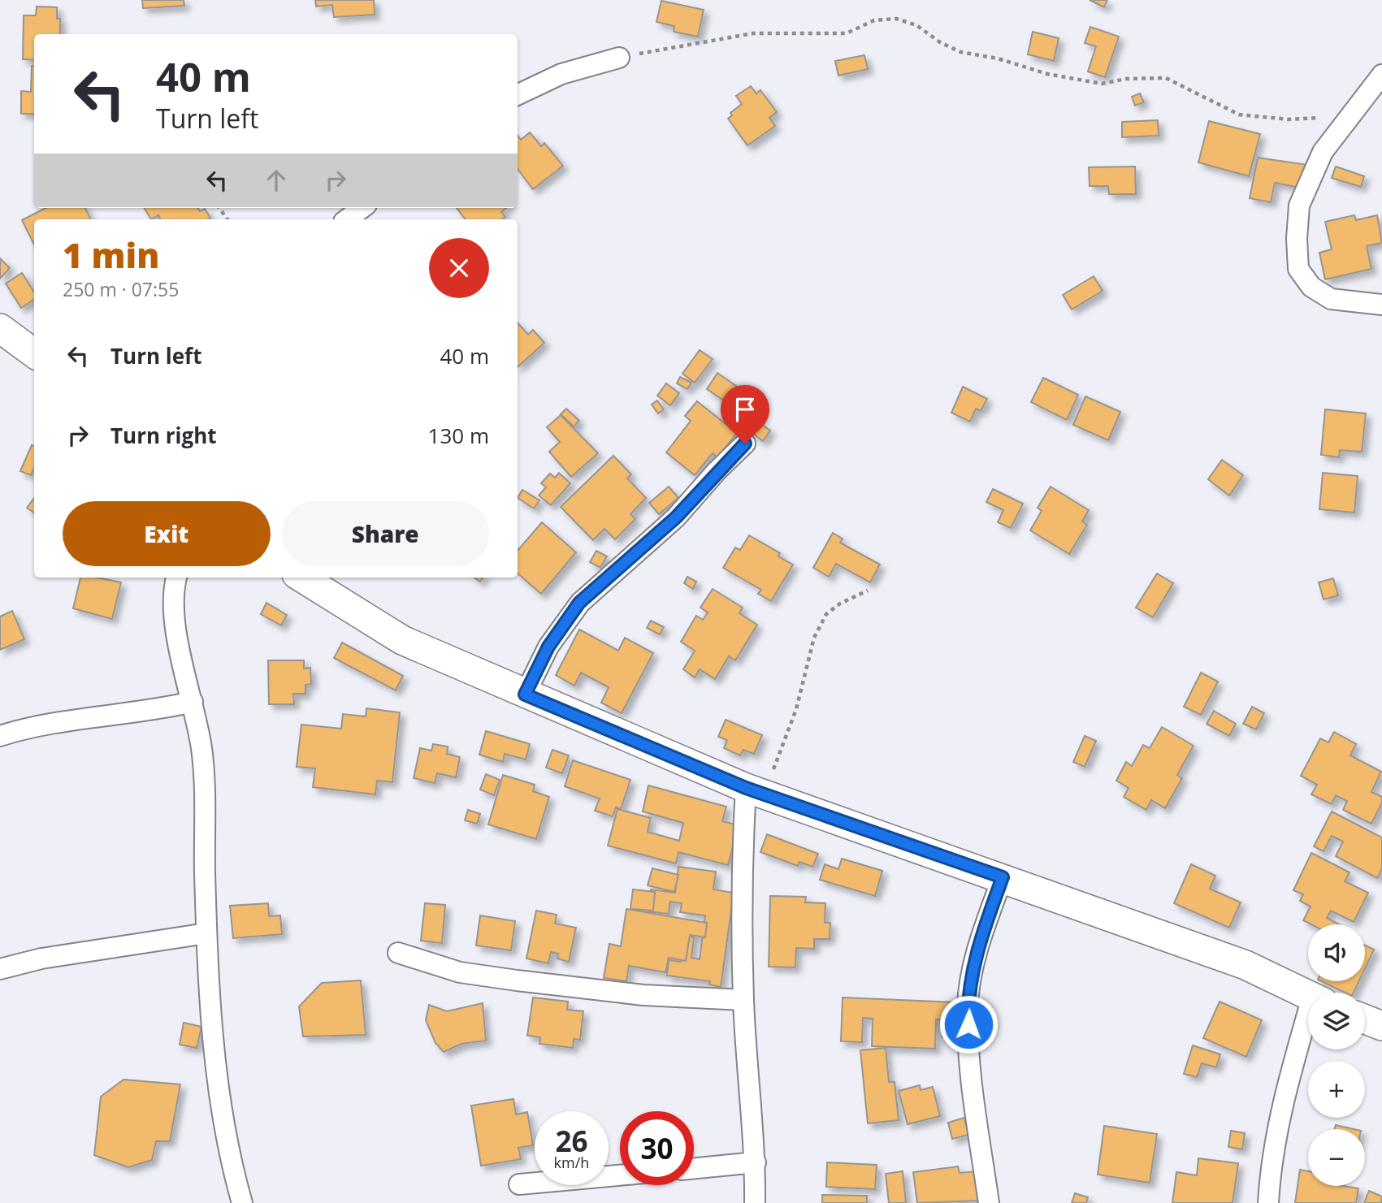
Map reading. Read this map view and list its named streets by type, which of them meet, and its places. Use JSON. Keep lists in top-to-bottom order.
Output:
{
  "page": {
    "turn": ["40 m", "Turn left"],
    "heading": ["1 min", "250 m · 07:55"],
    "list": [
      {
        "name": "Turn left",
        "value": "40 m"
      },
      {
        "name": "Turn right",
        "value": "130 m"
      }
    ],
    "buttons": ["Exit", "Share"],
    "map_buttons": ["+", "−"],
    "speed": "26 km/h",
    "limit": "30"
  }
}
